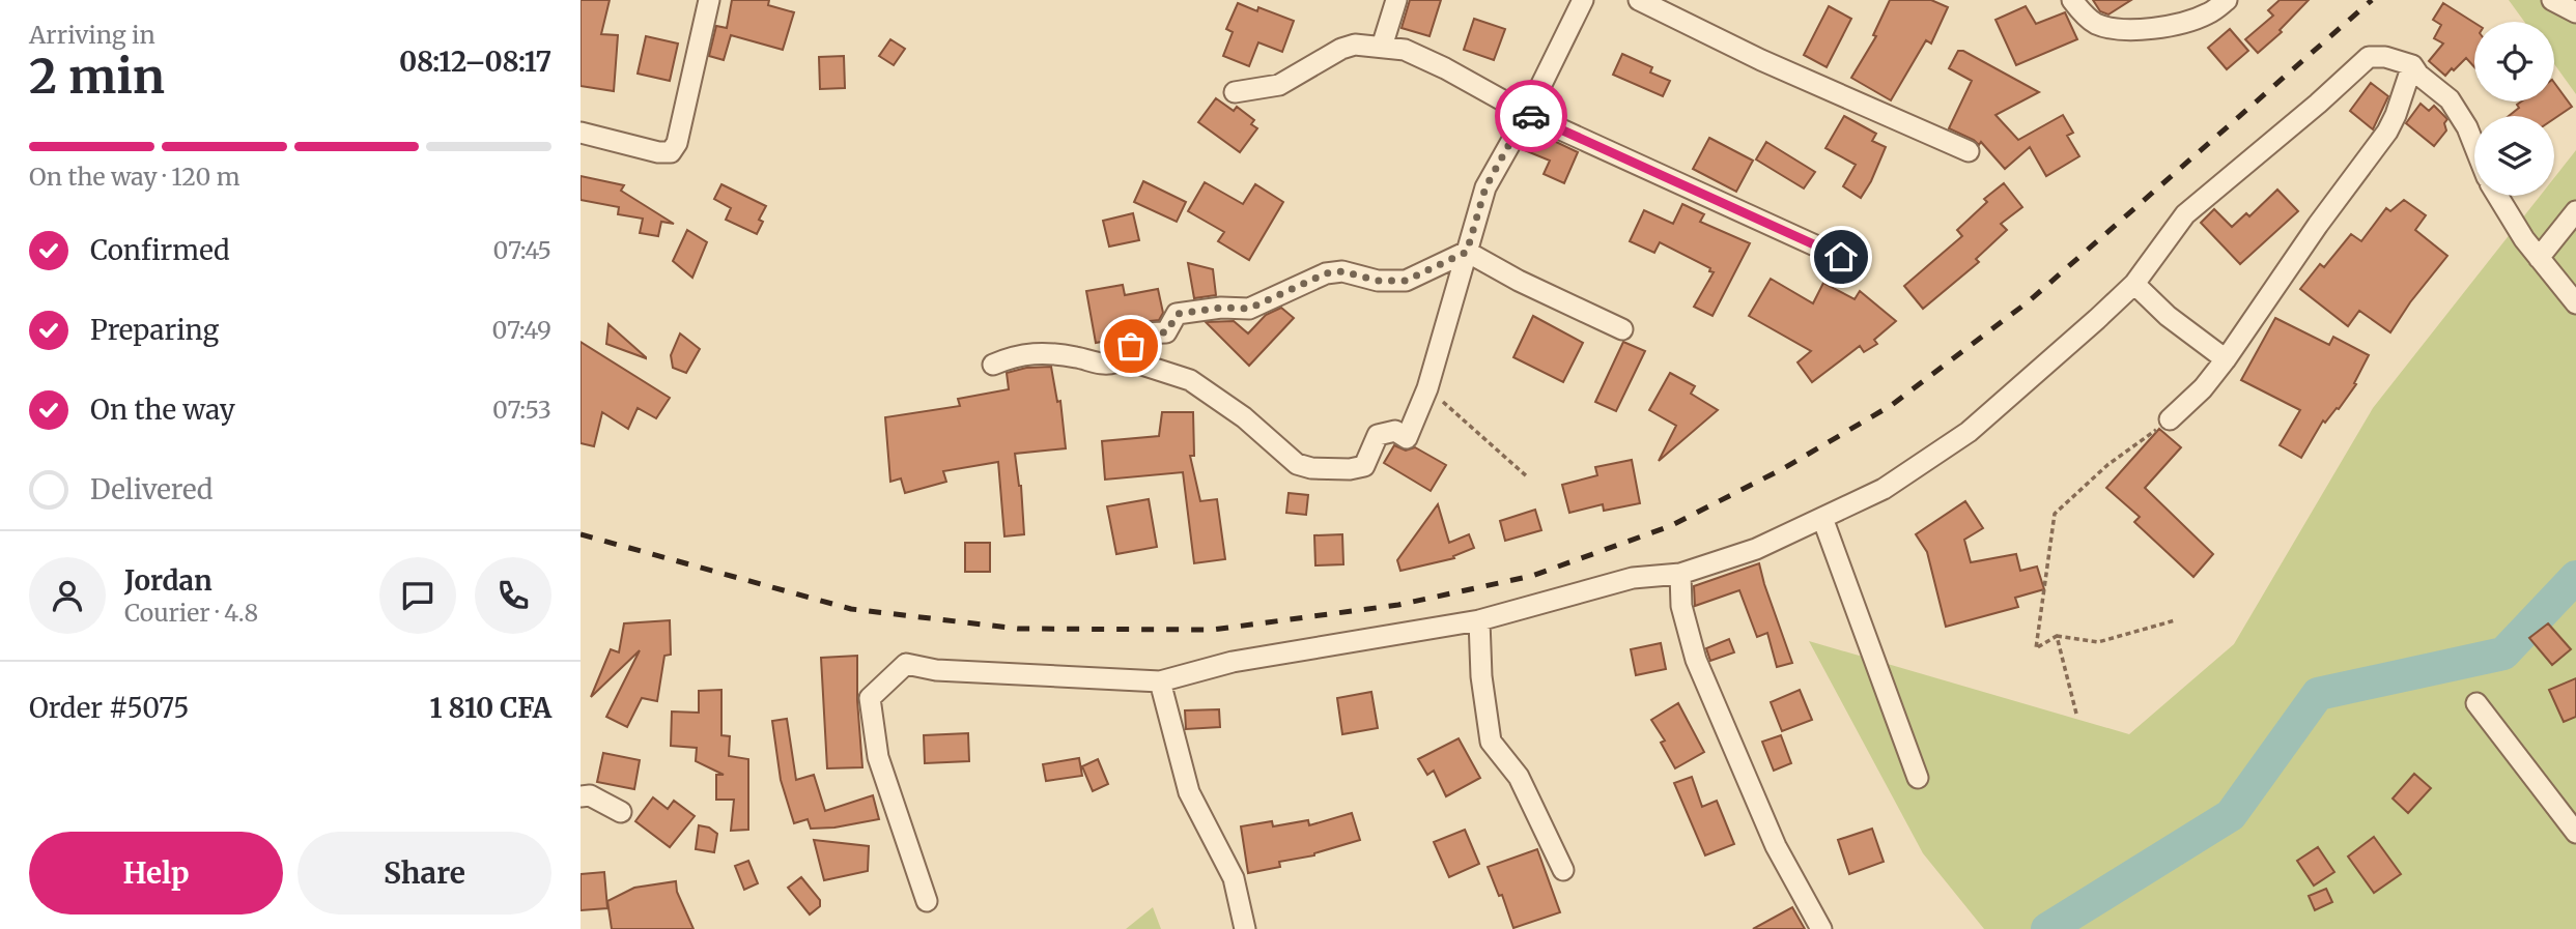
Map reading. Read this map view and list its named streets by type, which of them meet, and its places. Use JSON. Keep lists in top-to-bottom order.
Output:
{
  "page": {
    "heading": ["2 min", "Arriving in", "08:12–08:17"],
    "panel": [
      "Jordan",
      "Courier · 4.8",
      "Order #5075",
      "1 810 CFA"
    ],
    "bar": "On the way · 120 m",
    "list": [
      ["Confirmed", "07:45"],
      ["Preparing", "07:49"],
      ["On the way", "07:53"],
      "Delivered"
    ],
    "buttons": ["Help", "Share"]
  }
}
